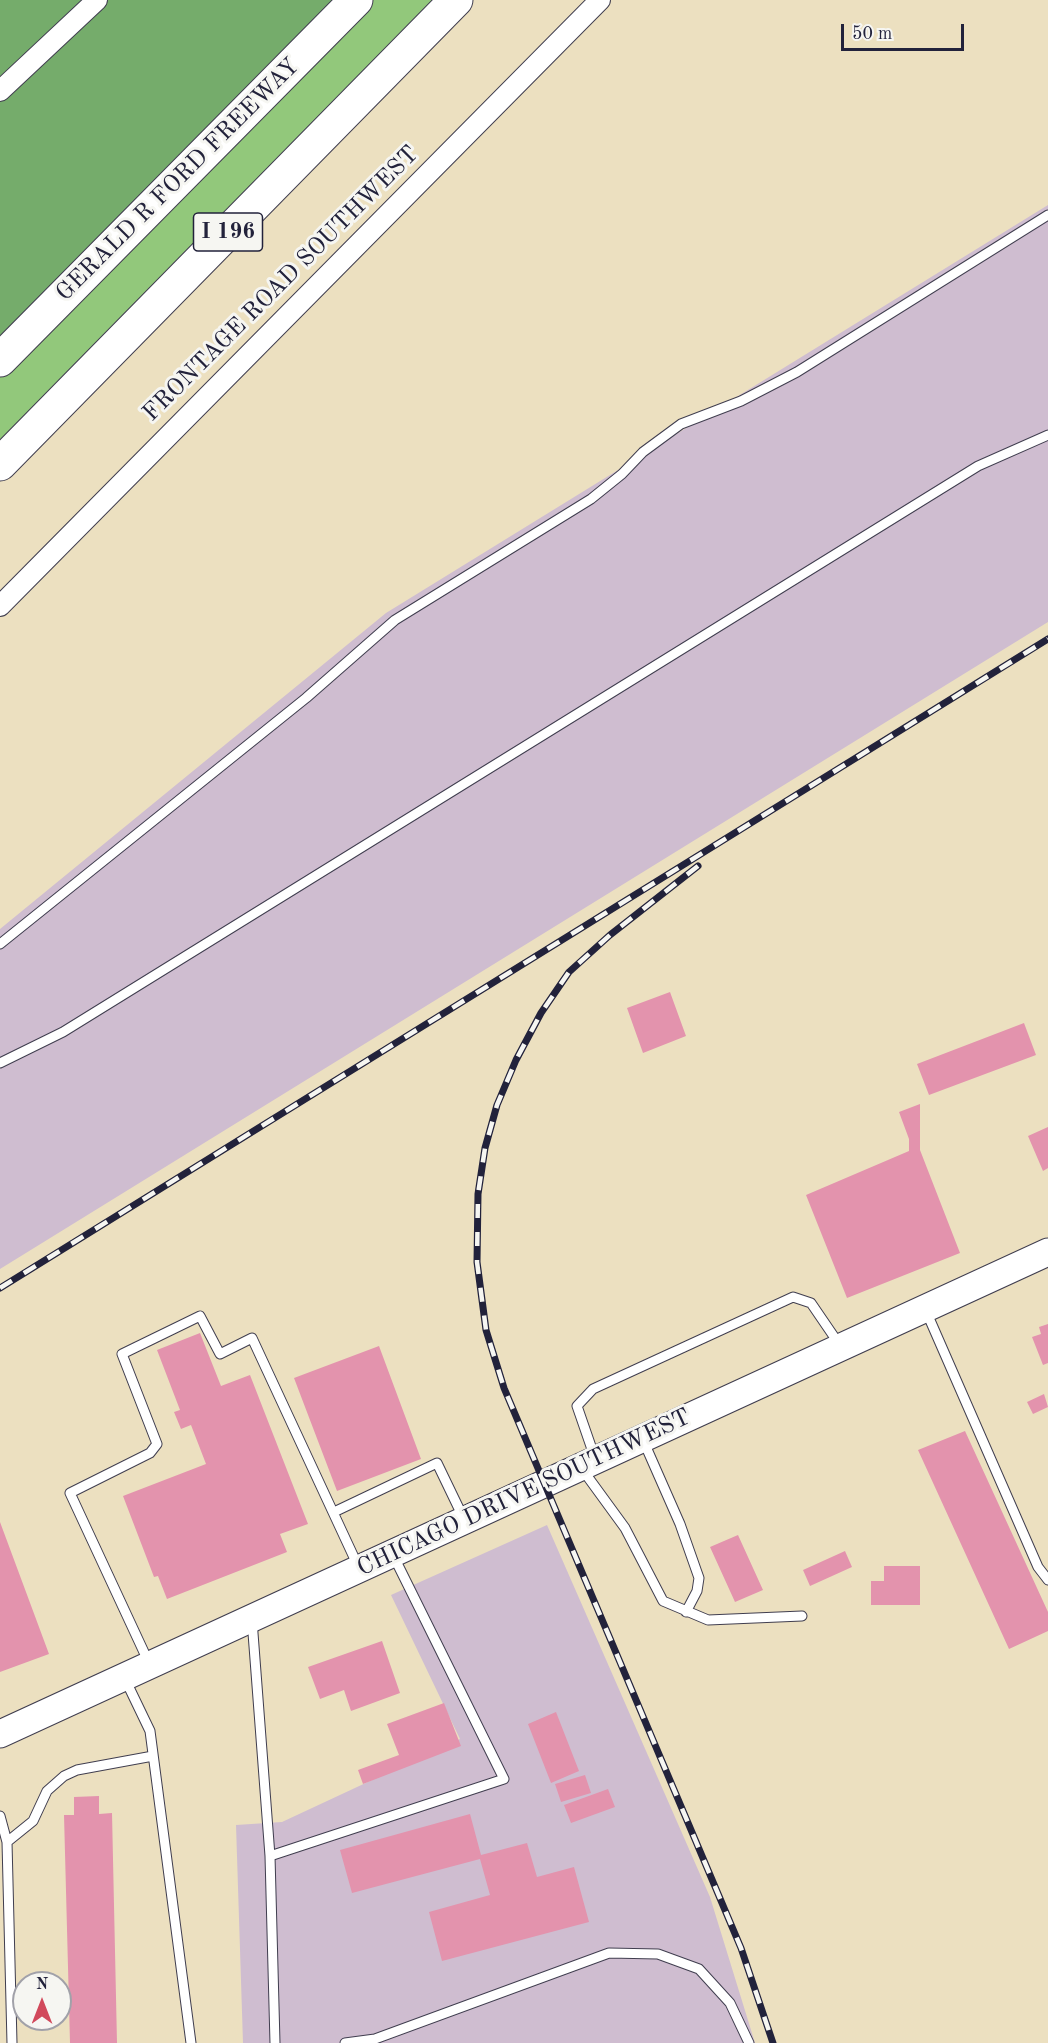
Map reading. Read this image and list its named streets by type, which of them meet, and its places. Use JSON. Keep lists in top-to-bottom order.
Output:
{
  "streets": {
    "highway": ["GERALD R FORD FREEWAY", "I 196"],
    "main road": ["CHICAGO DRIVE SOUTHWEST"],
    "street": ["FRONTAGE ROAD SOUTHWEST"]
  },
  "scale_bar": "50 m",
  "north": "top"
}
